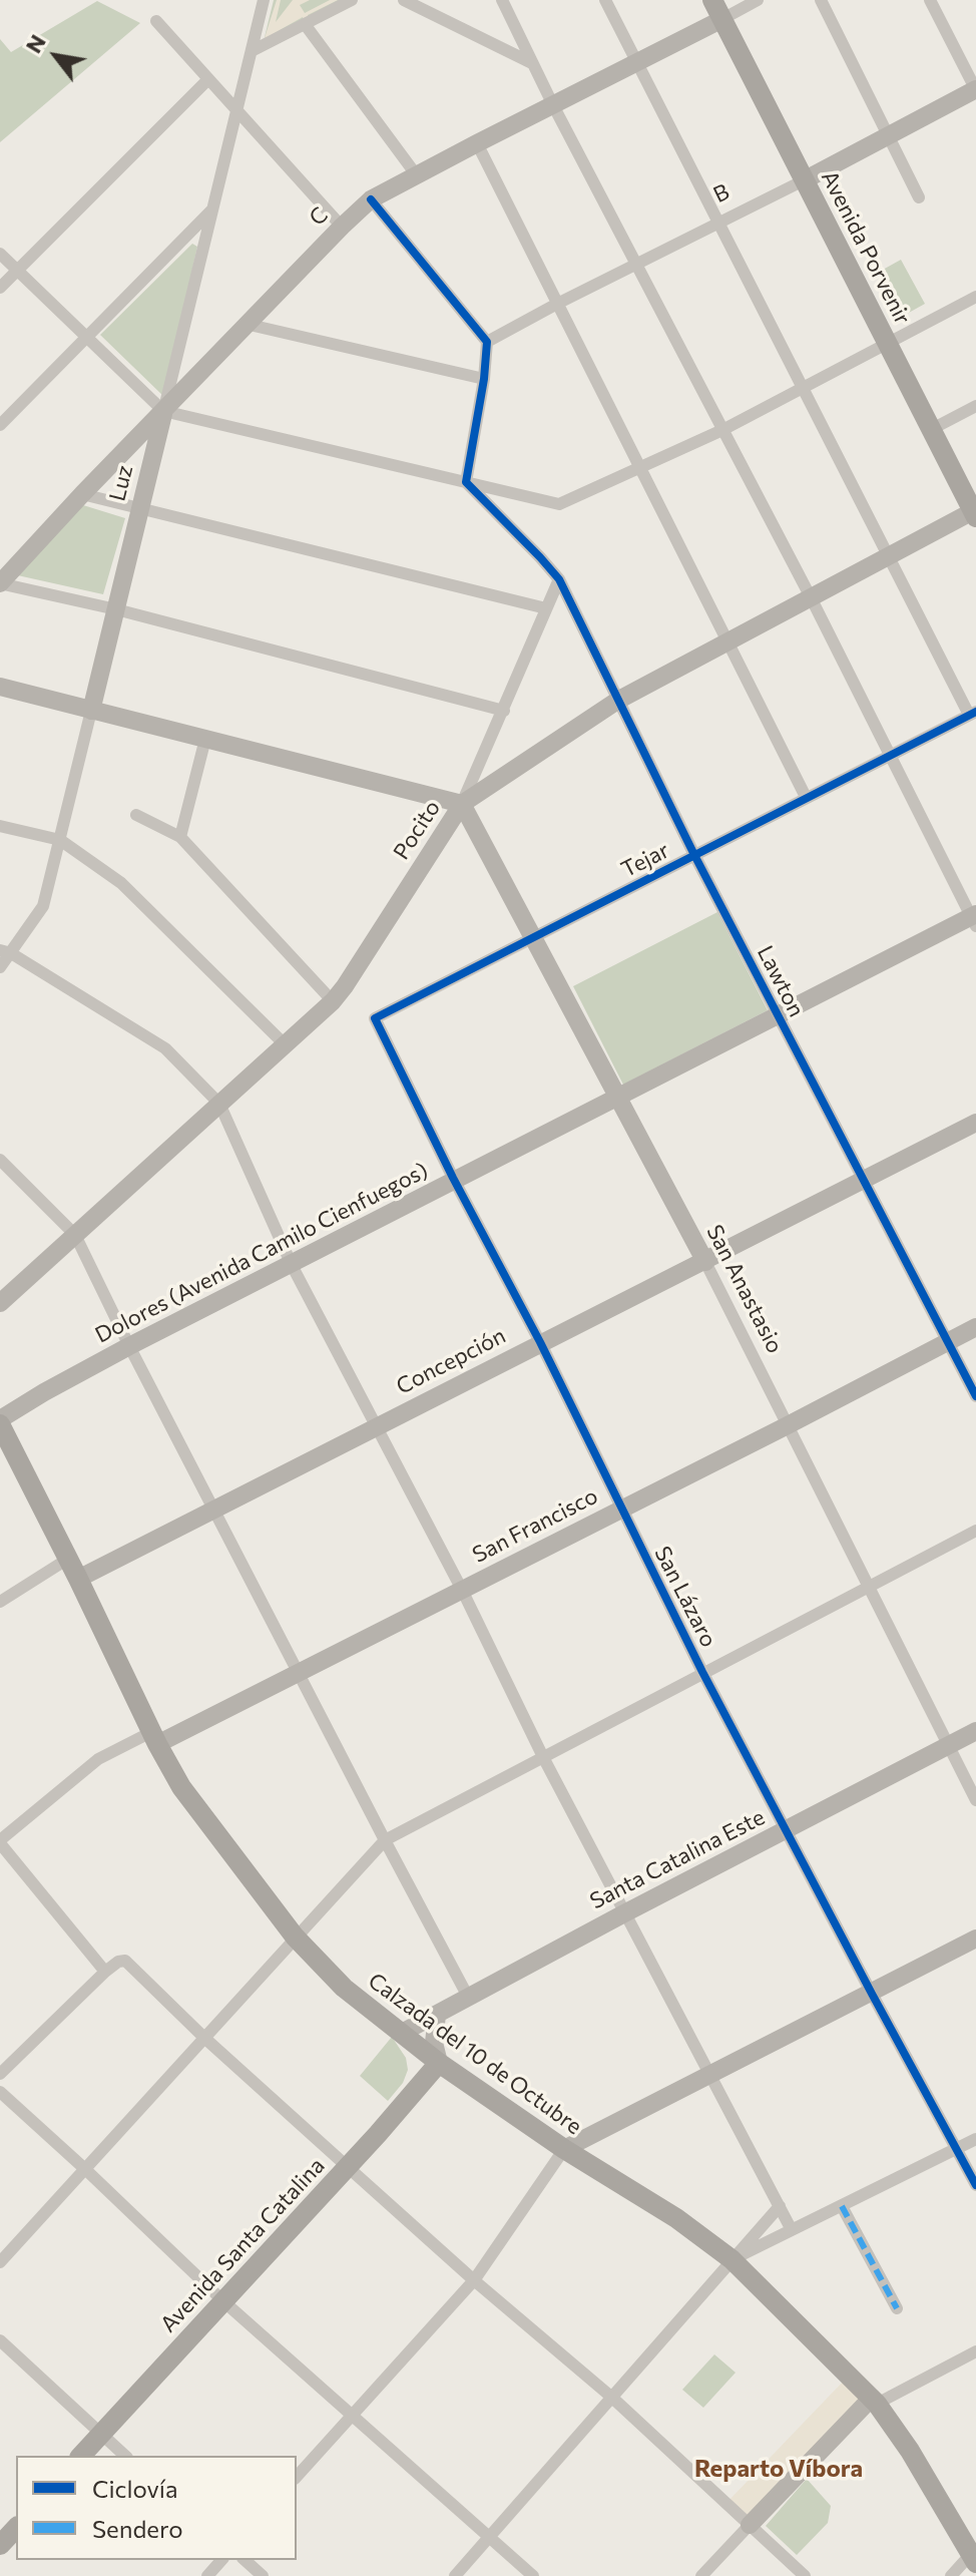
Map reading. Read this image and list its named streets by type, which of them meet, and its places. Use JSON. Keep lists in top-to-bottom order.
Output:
{
  "streets": {
    "main road": ["Avenida Porvenir", "Calzada del 10 de Octubre", "Avenida Santa Catalina"],
    "street": [
      "B",
      "C",
      "Luz",
      "Pocito",
      "Tejar",
      "Lawton",
      "Dolores (Avenida Camilo Cienfuegos)",
      "San Anastasio",
      "Concepción",
      "San Francisco",
      "San Lázaro",
      "Santa Catalina Este"
    ]
  },
  "crossings": [
    ["B", "Avenida Porvenir"],
    ["C", "Avenida Porvenir"],
    ["C", "Luz"],
    ["Avenida Porvenir", "Pocito"],
    ["Pocito", "Lawton"],
    ["Pocito", "San Anastasio"],
    ["Tejar", "Lawton"],
    ["Tejar", "San Anastasio"],
    ["Tejar", "San Lázaro"],
    ["Lawton", "Dolores (Avenida Camilo Cienfuegos)"],
    ["Lawton", "Concepción"],
    ["Lawton", "San Francisco"],
    ["Dolores (Avenida Camilo Cienfuegos)", "San Anastasio"],
    ["Dolores (Avenida Camilo Cienfuegos)", "San Lázaro"],
    ["Dolores (Avenida Camilo Cienfuegos)", "Calzada del 10 de Octubre"],
    ["San Anastasio", "Concepción"],
    ["San Anastasio", "San Francisco"],
    ["San Anastasio", "Santa Catalina Este"],
    ["Concepción", "San Lázaro"],
    ["Concepción", "Calzada del 10 de Octubre"],
    ["San Francisco", "San Lázaro"],
    ["San Francisco", "Calzada del 10 de Octubre"],
    ["San Lázaro", "Santa Catalina Este"],
    ["Santa Catalina Este", "Calzada del 10 de Octubre"],
    ["Calzada del 10 de Octubre", "Avenida Santa Catalina"]
  ],
  "districts": ["Reparto Víbora"],
  "legend": ["Ciclovía", "Sendero"],
  "north": "top left"
}
